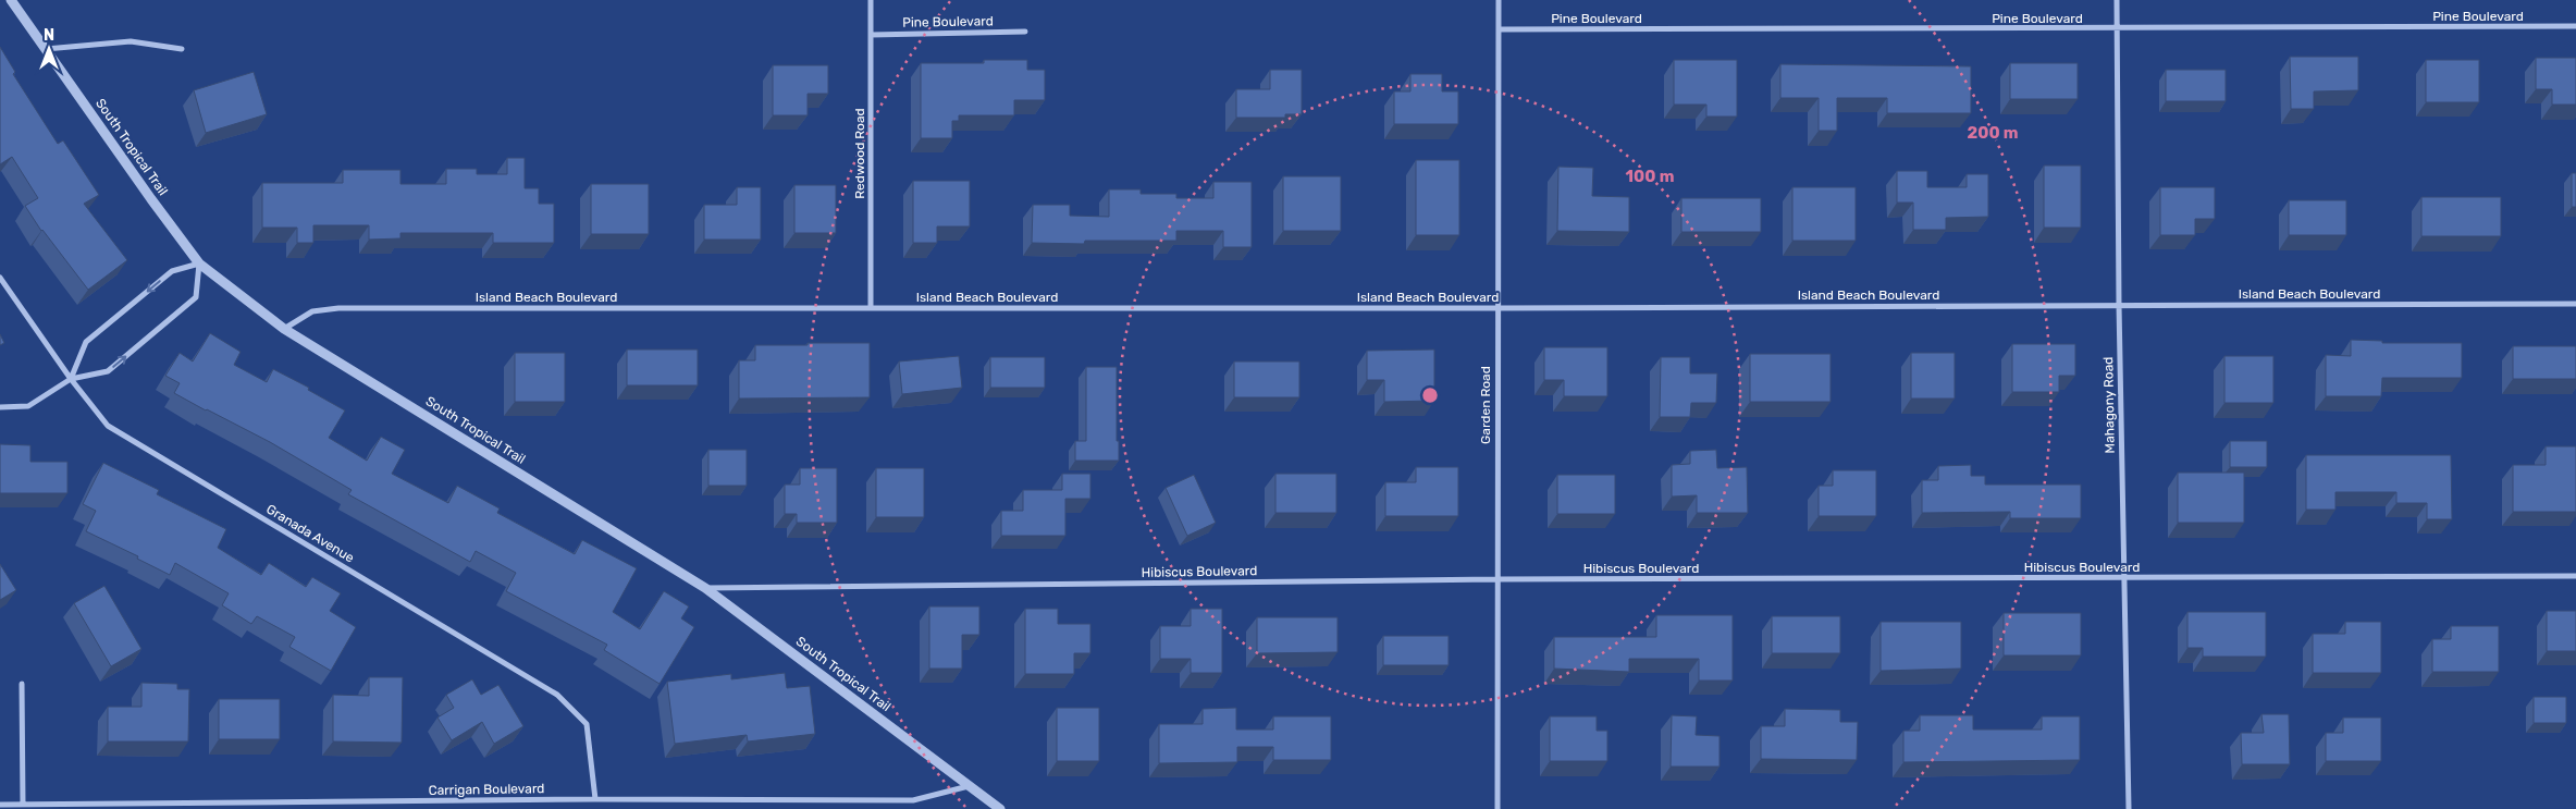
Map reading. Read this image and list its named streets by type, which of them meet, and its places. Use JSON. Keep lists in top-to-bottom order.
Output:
{
  "streets": {
    "street": [
      "Pine Boulevard",
      "South Tropical Trail",
      "Redwood Road",
      "Island Beach Boulevard",
      "Garden Road",
      "Mahagony Road",
      "Granada Avenue",
      "Hibiscus Boulevard",
      "Carrigan Boulevard"
    ]
  },
  "crossings": [
    ["Pine Boulevard", "Redwood Road"],
    ["Pine Boulevard", "Garden Road"],
    ["Pine Boulevard", "Mahagony Road"],
    ["South Tropical Trail", "Island Beach Boulevard"],
    ["South Tropical Trail", "Hibiscus Boulevard"],
    ["South Tropical Trail", "Carrigan Boulevard"],
    ["Redwood Road", "Island Beach Boulevard"],
    ["Island Beach Boulevard", "Garden Road"],
    ["Island Beach Boulevard", "Mahagony Road"],
    ["Garden Road", "Hibiscus Boulevard"],
    ["Mahagony Road", "Hibiscus Boulevard"],
    ["Granada Avenue", "Carrigan Boulevard"]
  ],
  "north": "top",
  "rings": ["200 m", "100 m"]
}
